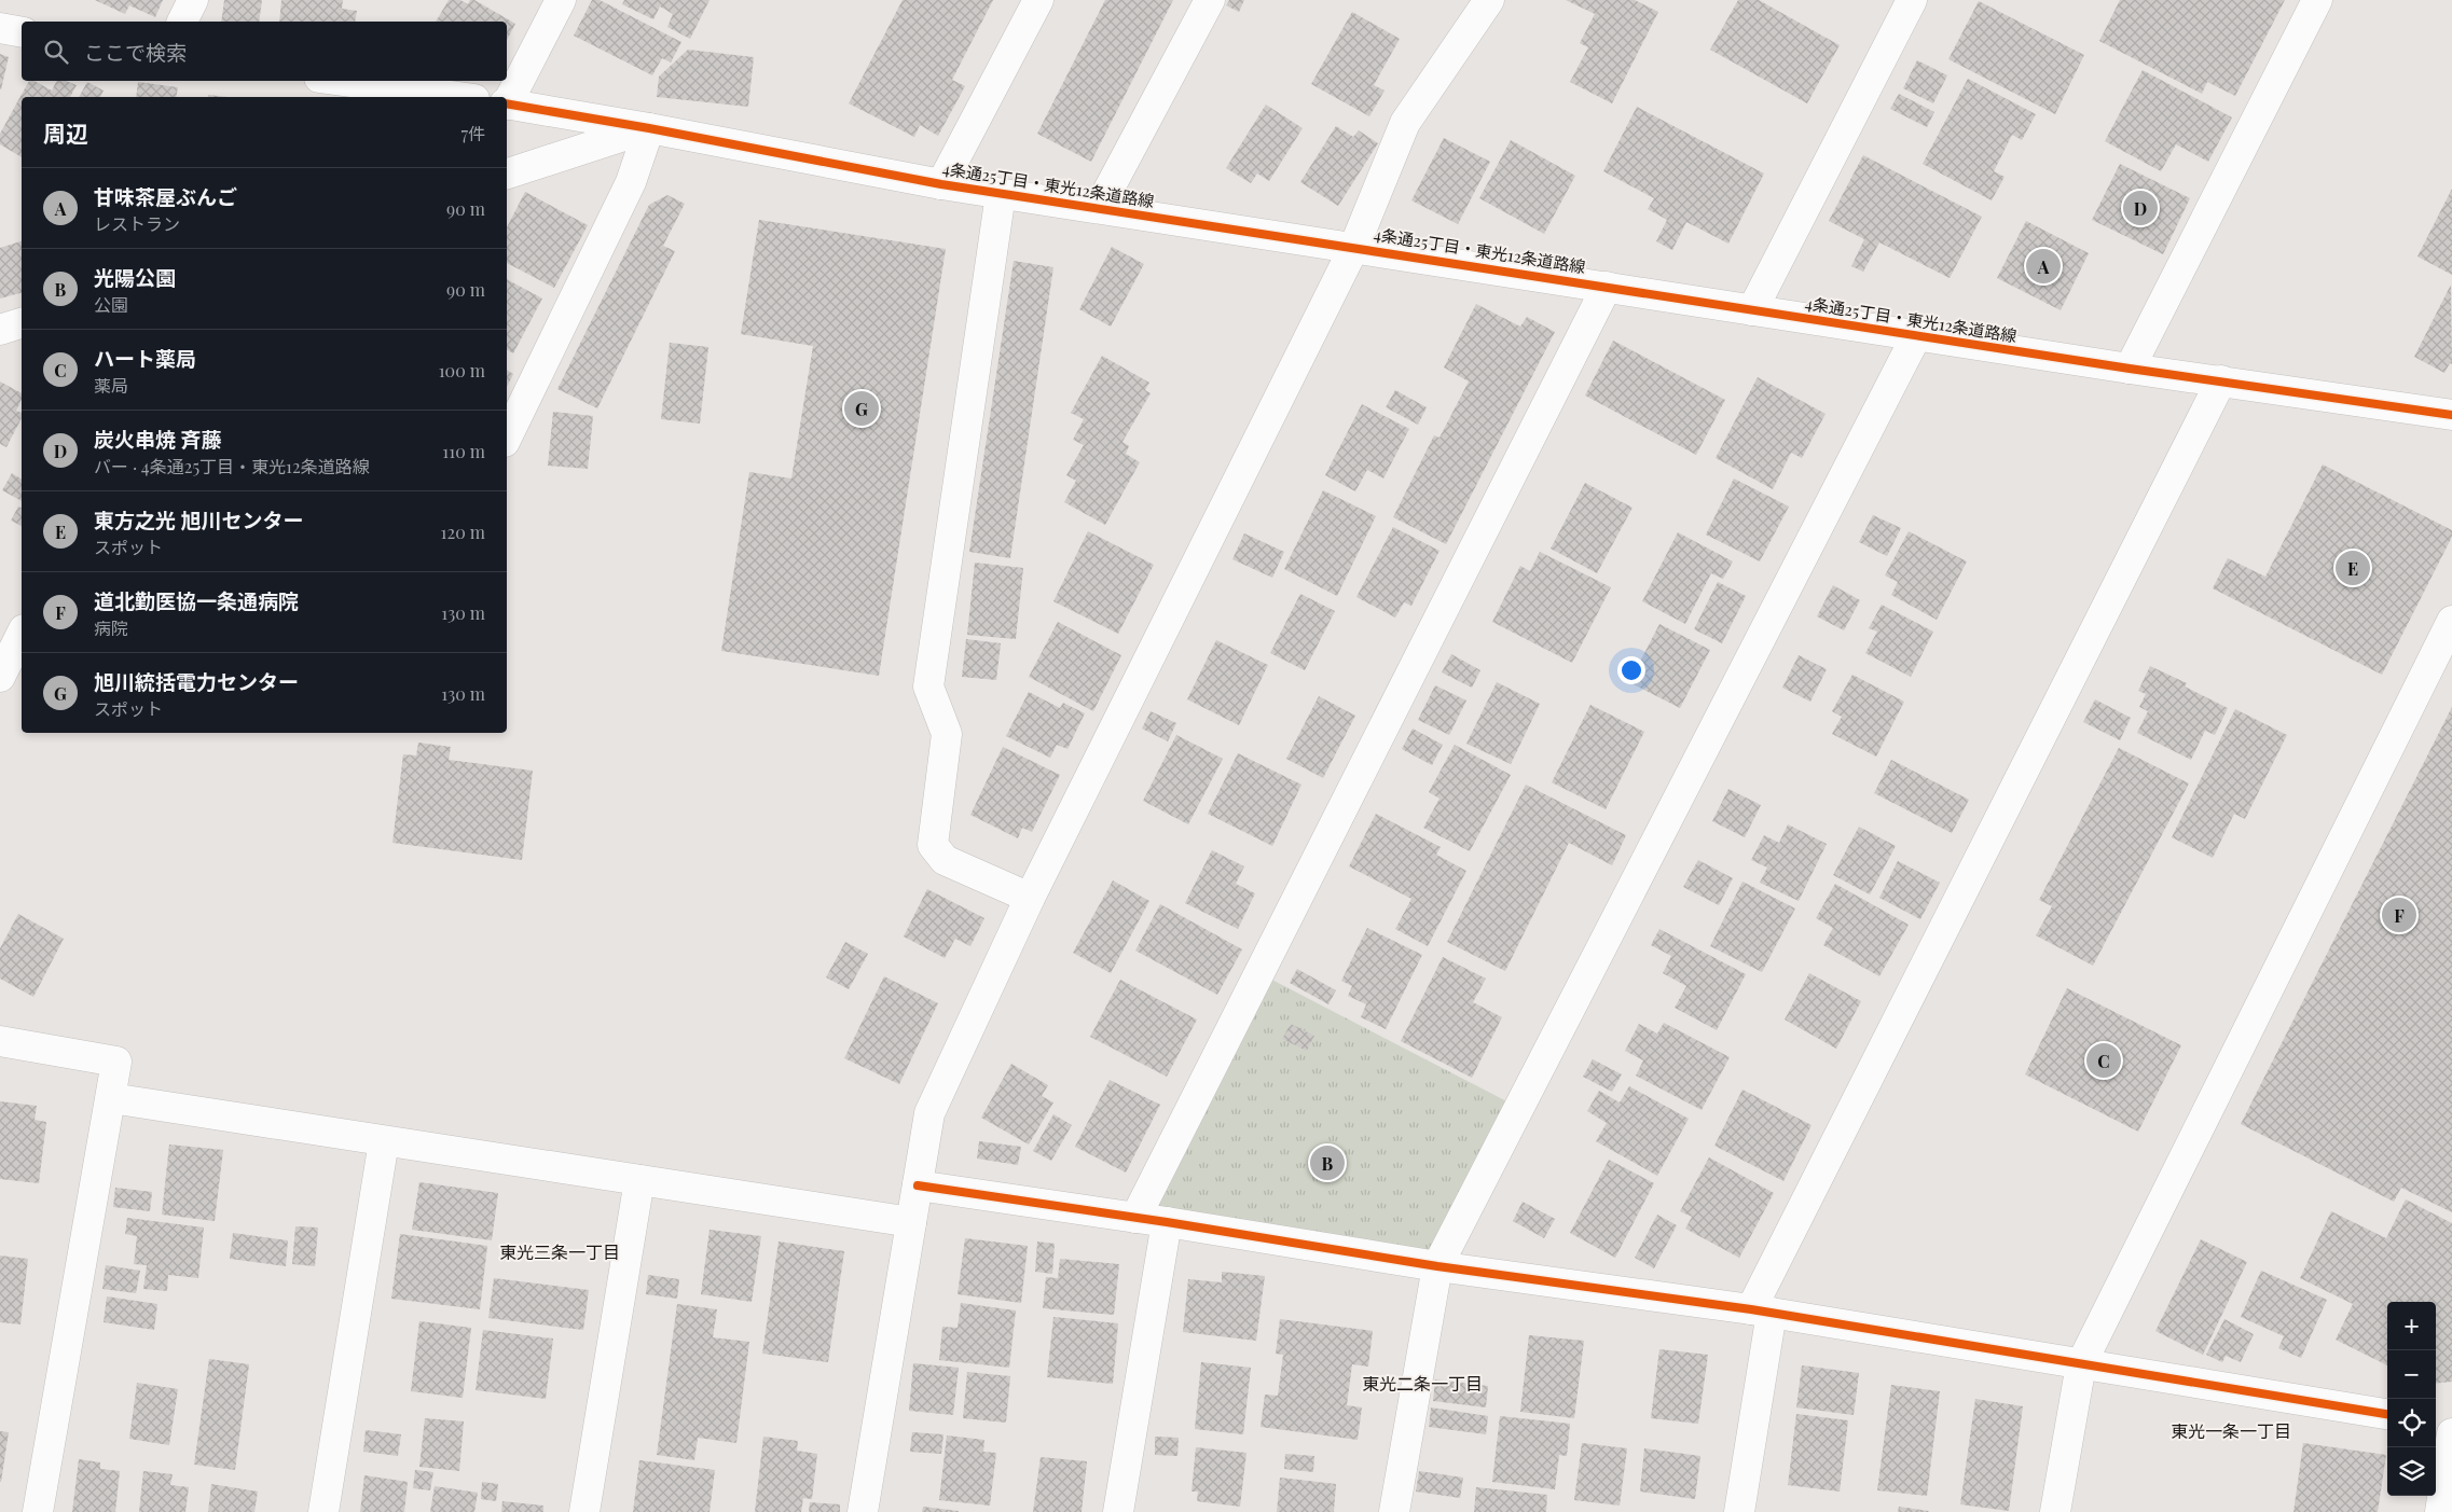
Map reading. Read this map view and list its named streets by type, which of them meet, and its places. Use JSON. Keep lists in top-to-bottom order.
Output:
{
  "streets": {
    "street": ["4条通25丁目・東光12条道路線"]
  },
  "districts": ["東光三条一丁目", "東光二条一丁目", "東光一条一丁目"],
  "page": {
    "search": "ここで検索",
    "heading": ["周辺", "7件"],
    "list": [
      {
        "mark": "A",
        "name": "甘味茶屋ぶんご",
        "note": "レストラン",
        "value": "90 m"
      },
      {
        "mark": "B",
        "name": "光陽公園",
        "note": "公園",
        "value": "90 m"
      },
      {
        "mark": "C",
        "name": "ハート薬局",
        "note": "薬局",
        "value": "100 m"
      },
      {
        "mark": "D",
        "name": "炭火串焼 斉藤",
        "note": "バー · 4条通25丁目・東光12条道路線",
        "value": "110 m"
      },
      {
        "mark": "E",
        "name": "東方之光 旭川センター",
        "note": "スポット",
        "value": "120 m"
      },
      {
        "mark": "F",
        "name": "道北勤医協一条通病院",
        "note": "病院",
        "value": "130 m"
      },
      {
        "mark": "G",
        "name": "旭川統括電力センター",
        "note": "スポット",
        "value": "130 m"
      }
    ],
    "pins": [
      "D",
      "A",
      "G",
      "E",
      "F",
      "C",
      "B"
    ],
    "map_buttons": ["+", "−"]
  }
}
